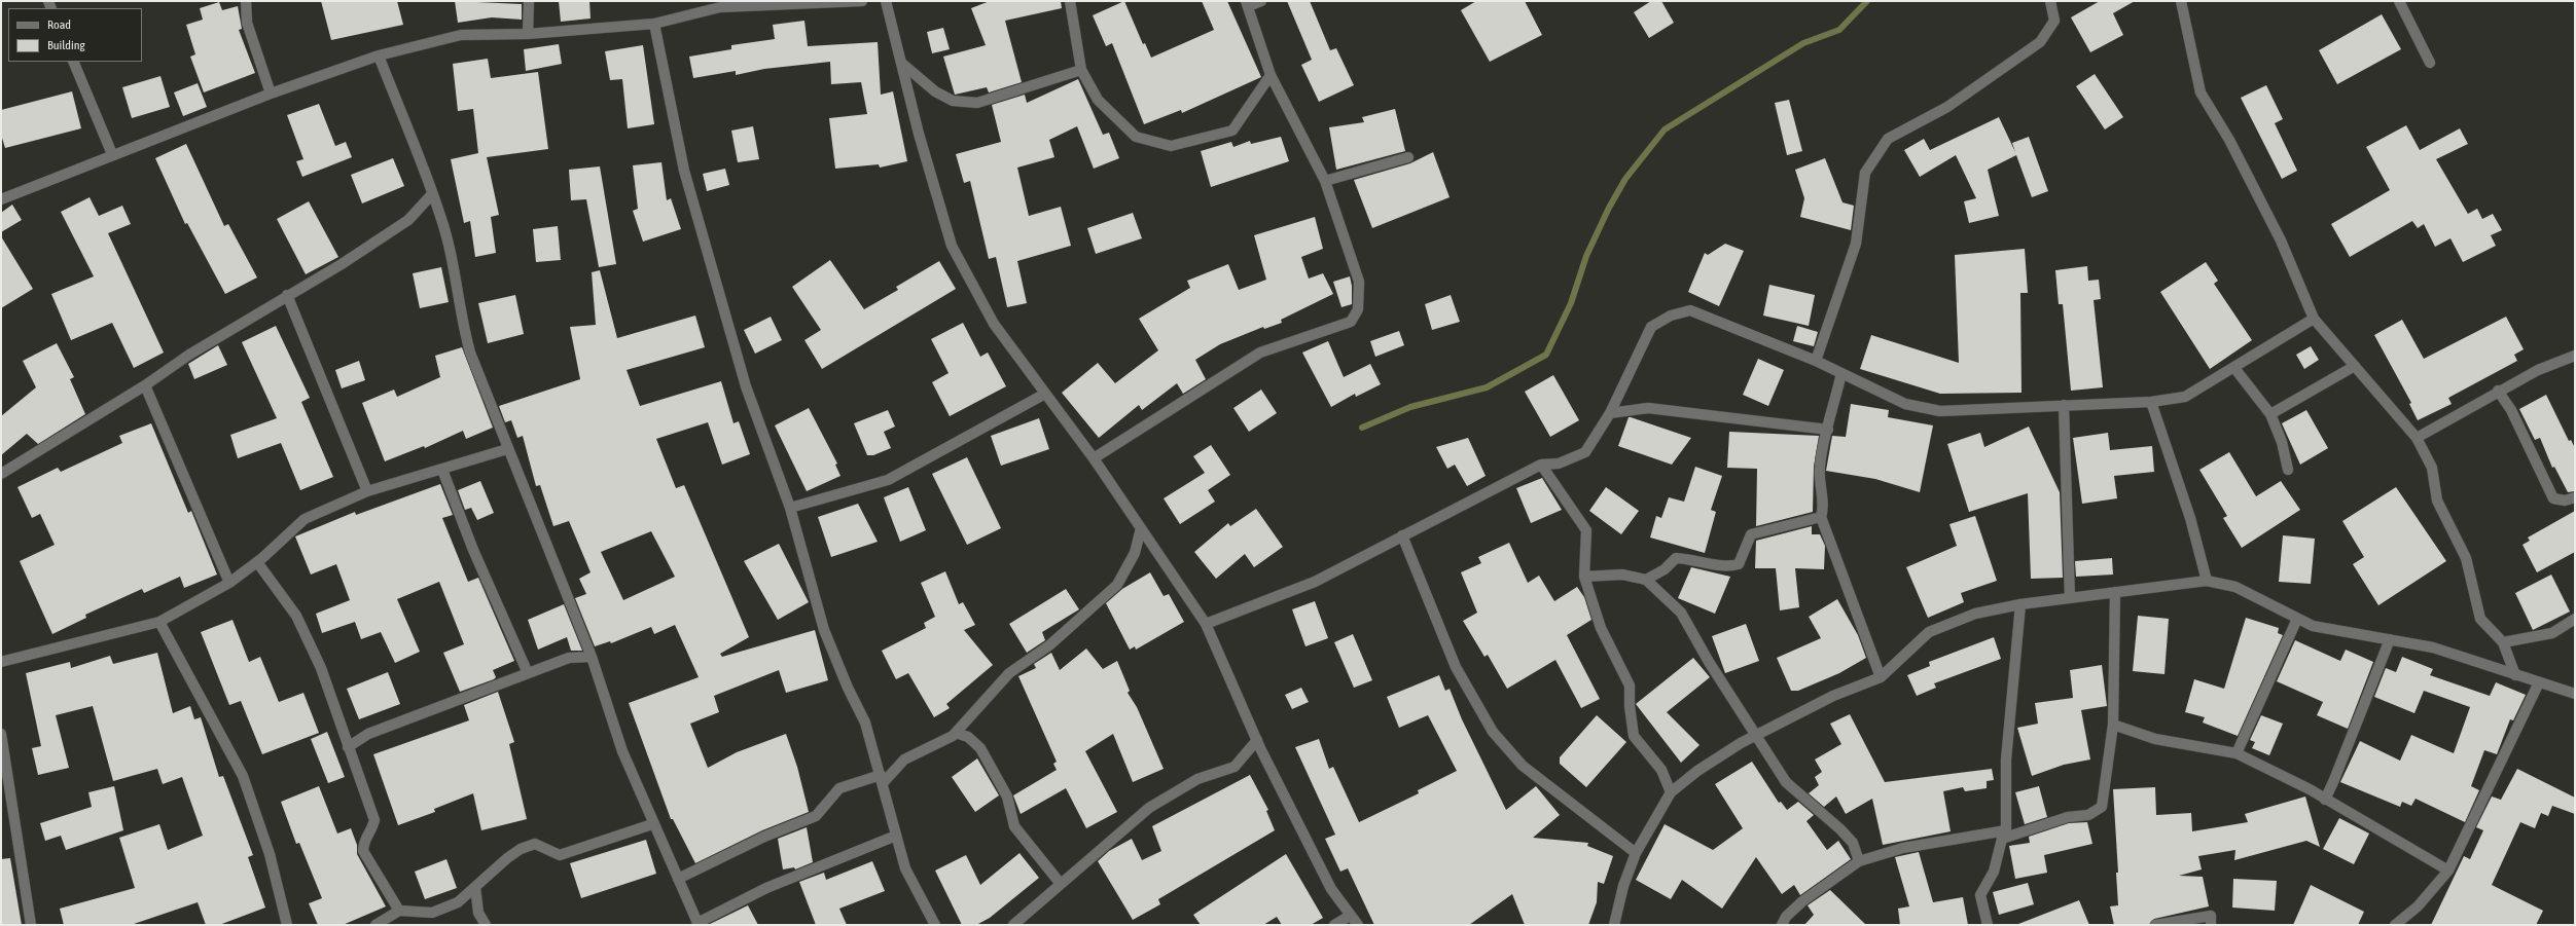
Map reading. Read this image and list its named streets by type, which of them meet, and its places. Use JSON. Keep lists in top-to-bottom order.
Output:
{
  "legend": ["Road", "Building"]
}
